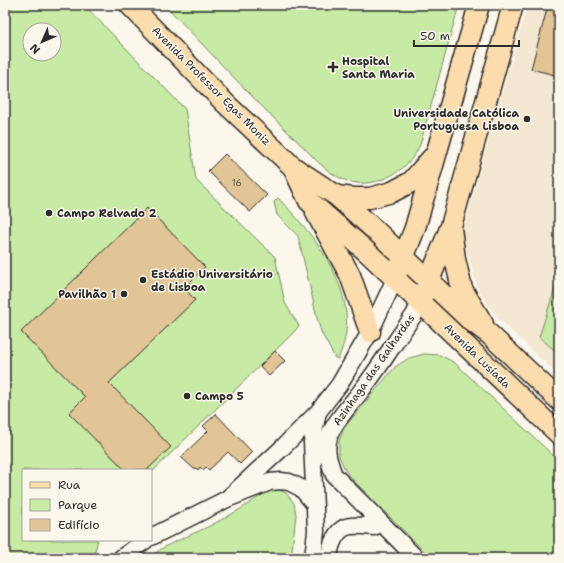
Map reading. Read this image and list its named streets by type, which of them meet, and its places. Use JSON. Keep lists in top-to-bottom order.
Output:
{
  "streets": {
    "main road": ["Avenida Professor Egas Moniz", "Avenida Lusíada"],
    "street": ["Azinhaga das Galhardas"]
  },
  "crossings": [
    ["Avenida Professor Egas Moniz", "Avenida Lusíada"],
    ["Avenida Professor Egas Moniz", "Azinhaga das Galhardas"],
    ["Avenida Lusíada", "Azinhaga das Galhardas"]
  ],
  "places": {
    "health": ["Hospital Santa Maria"],
    "other": [
      "Universidade Católica Portuguesa Lisboa",
      "Campo Relvado 2",
      "Estádio Universitário de Lisboa",
      "Pavilhão 1",
      "Campo 5"
    ]
  },
  "house_numbers": ["16"],
  "legend": ["Rua", "Parque", "Edifício"],
  "scale_bar": "50 m",
  "north": "bottom left"
}
